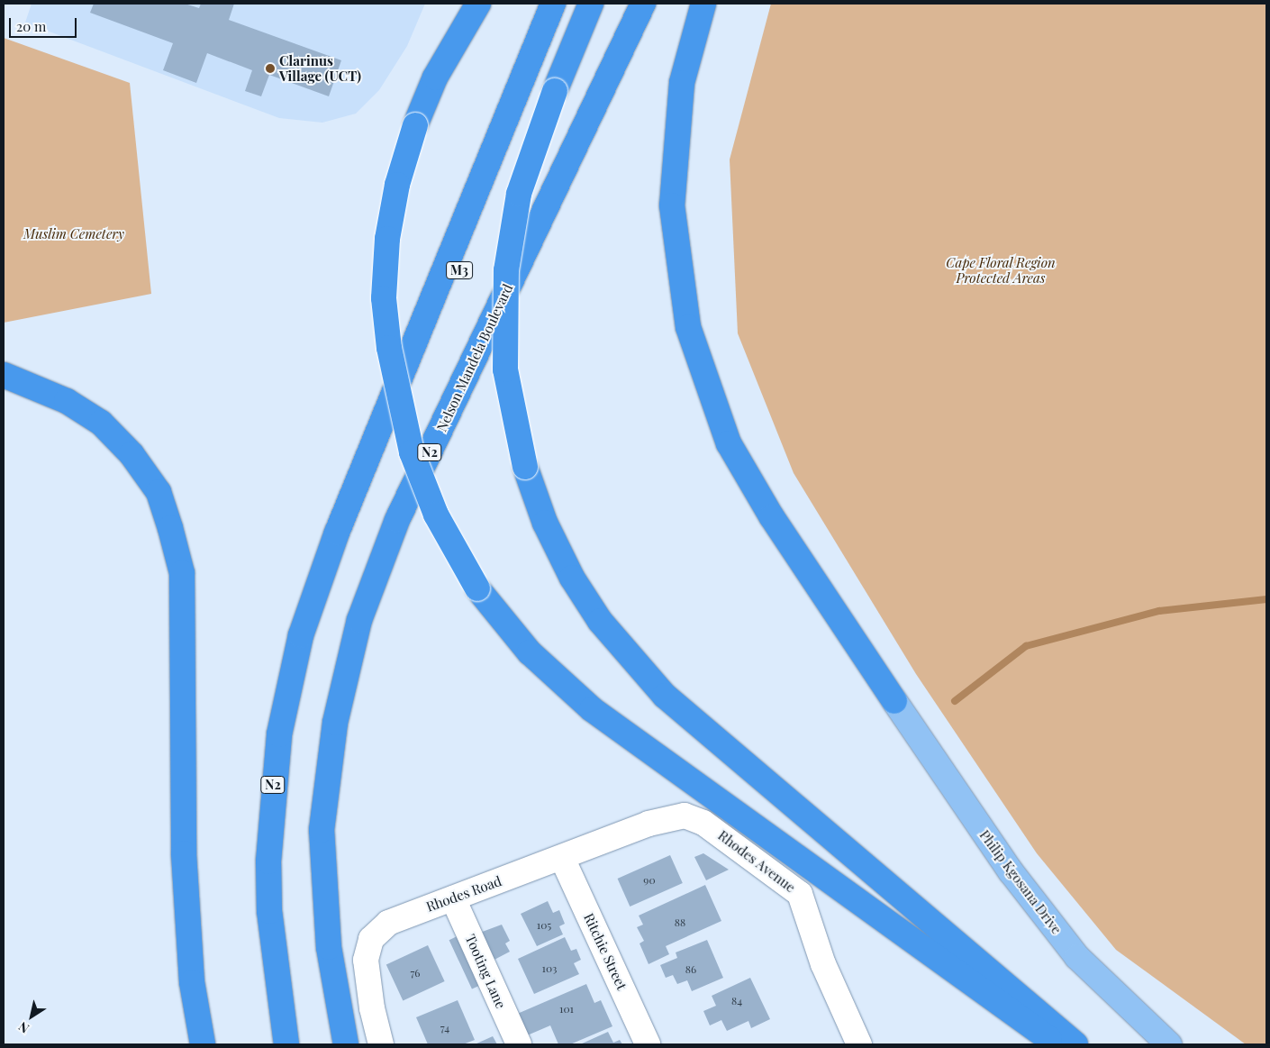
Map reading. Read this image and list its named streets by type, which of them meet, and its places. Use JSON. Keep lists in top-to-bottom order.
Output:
{
  "streets": {
    "highway": ["M3", "Nelson Mandela Boulevard", "N2"],
    "main road": ["Philip Kgosana Drive"],
    "street": [
      "Rhodes Avenue",
      "Rhodes Road",
      "Ritchie Street",
      "Tooting Lane"
    ]
  },
  "crossings": [
    ["M3", "N2"],
    ["Rhodes Avenue", "Rhodes Road"],
    ["Rhodes Avenue", "Ritchie Street"],
    ["Rhodes Road", "Ritchie Street"],
    ["Rhodes Road", "Tooting Lane"]
  ],
  "parks": ["Muslim Cemetery", "Cape Floral Region Protected Areas"],
  "places": ["Clarinus Village (UCT)"],
  "house_numbers": [
    "90",
    "88",
    "105",
    "103",
    "86",
    "76",
    "84",
    "101",
    "74"
  ],
  "scale_bar": "20 m",
  "north": "bottom left"
}
